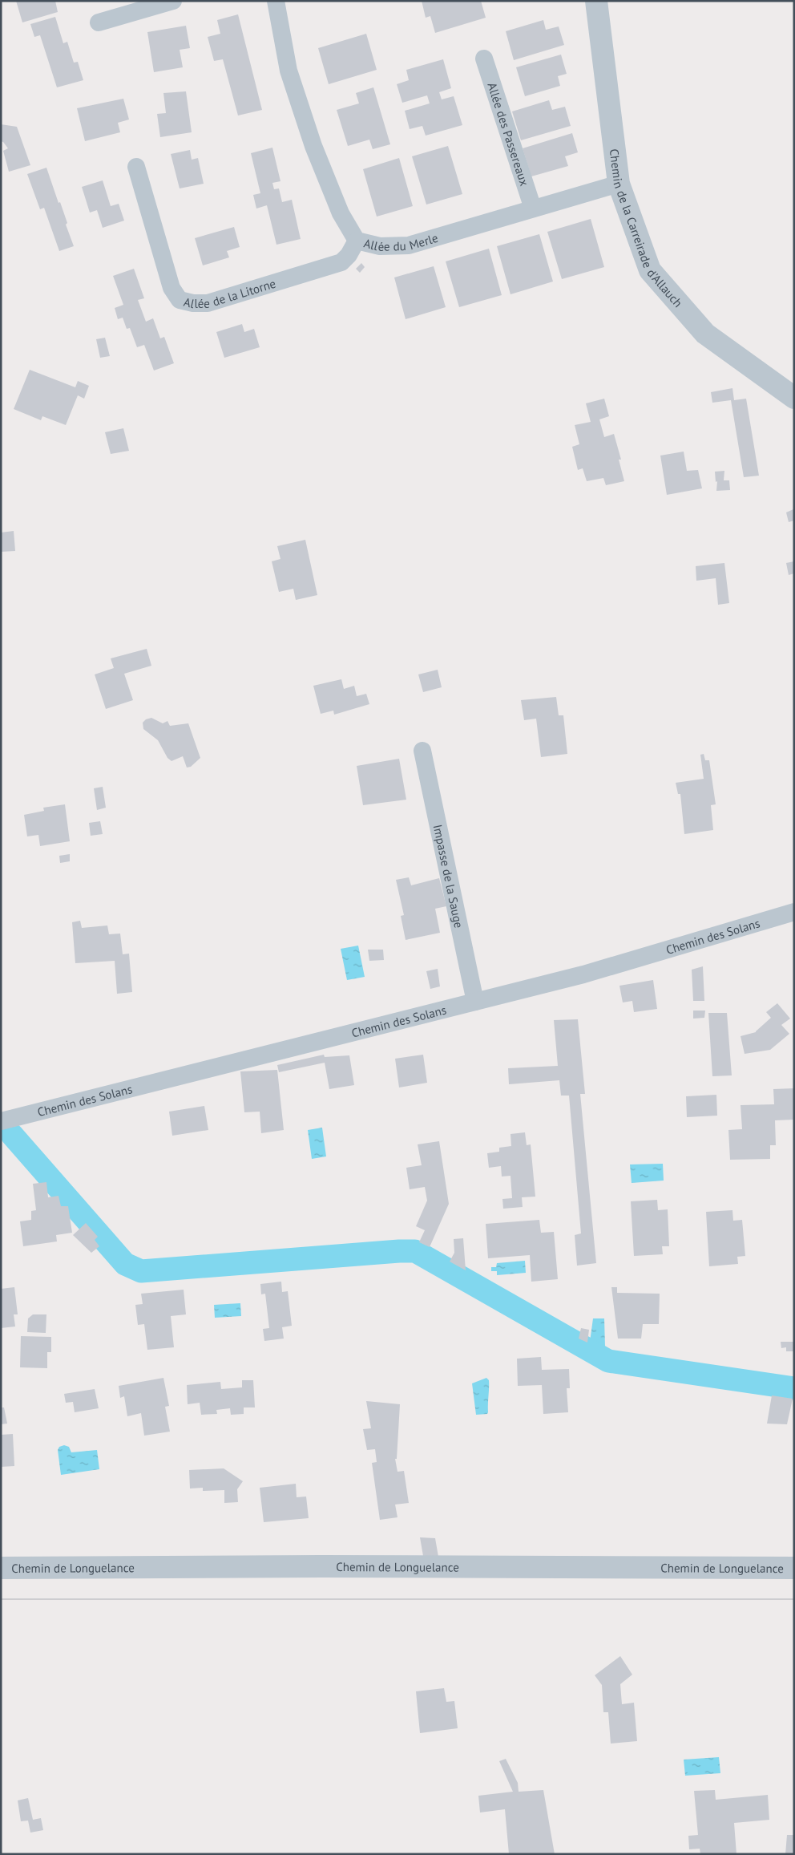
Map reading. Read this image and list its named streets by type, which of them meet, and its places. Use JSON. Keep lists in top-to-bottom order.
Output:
{
  "streets": {
    "street": [
      "Allée des Passereaux",
      "Chemin de la Carreirade d'Allauch",
      "Allée du Merle",
      "Allée de la Litorne",
      "Impasse de la Sauge",
      "Chemin des Solans",
      "Chemin de Longuelance"
    ]
  },
  "crossings": [
    ["Allée des Passereaux", "Allée du Merle"],
    ["Chemin de la Carreirade d'Allauch", "Allée du Merle"],
    ["Allée du Merle", "Allée de la Litorne"],
    ["Impasse de la Sauge", "Chemin des Solans"]
  ]
}
